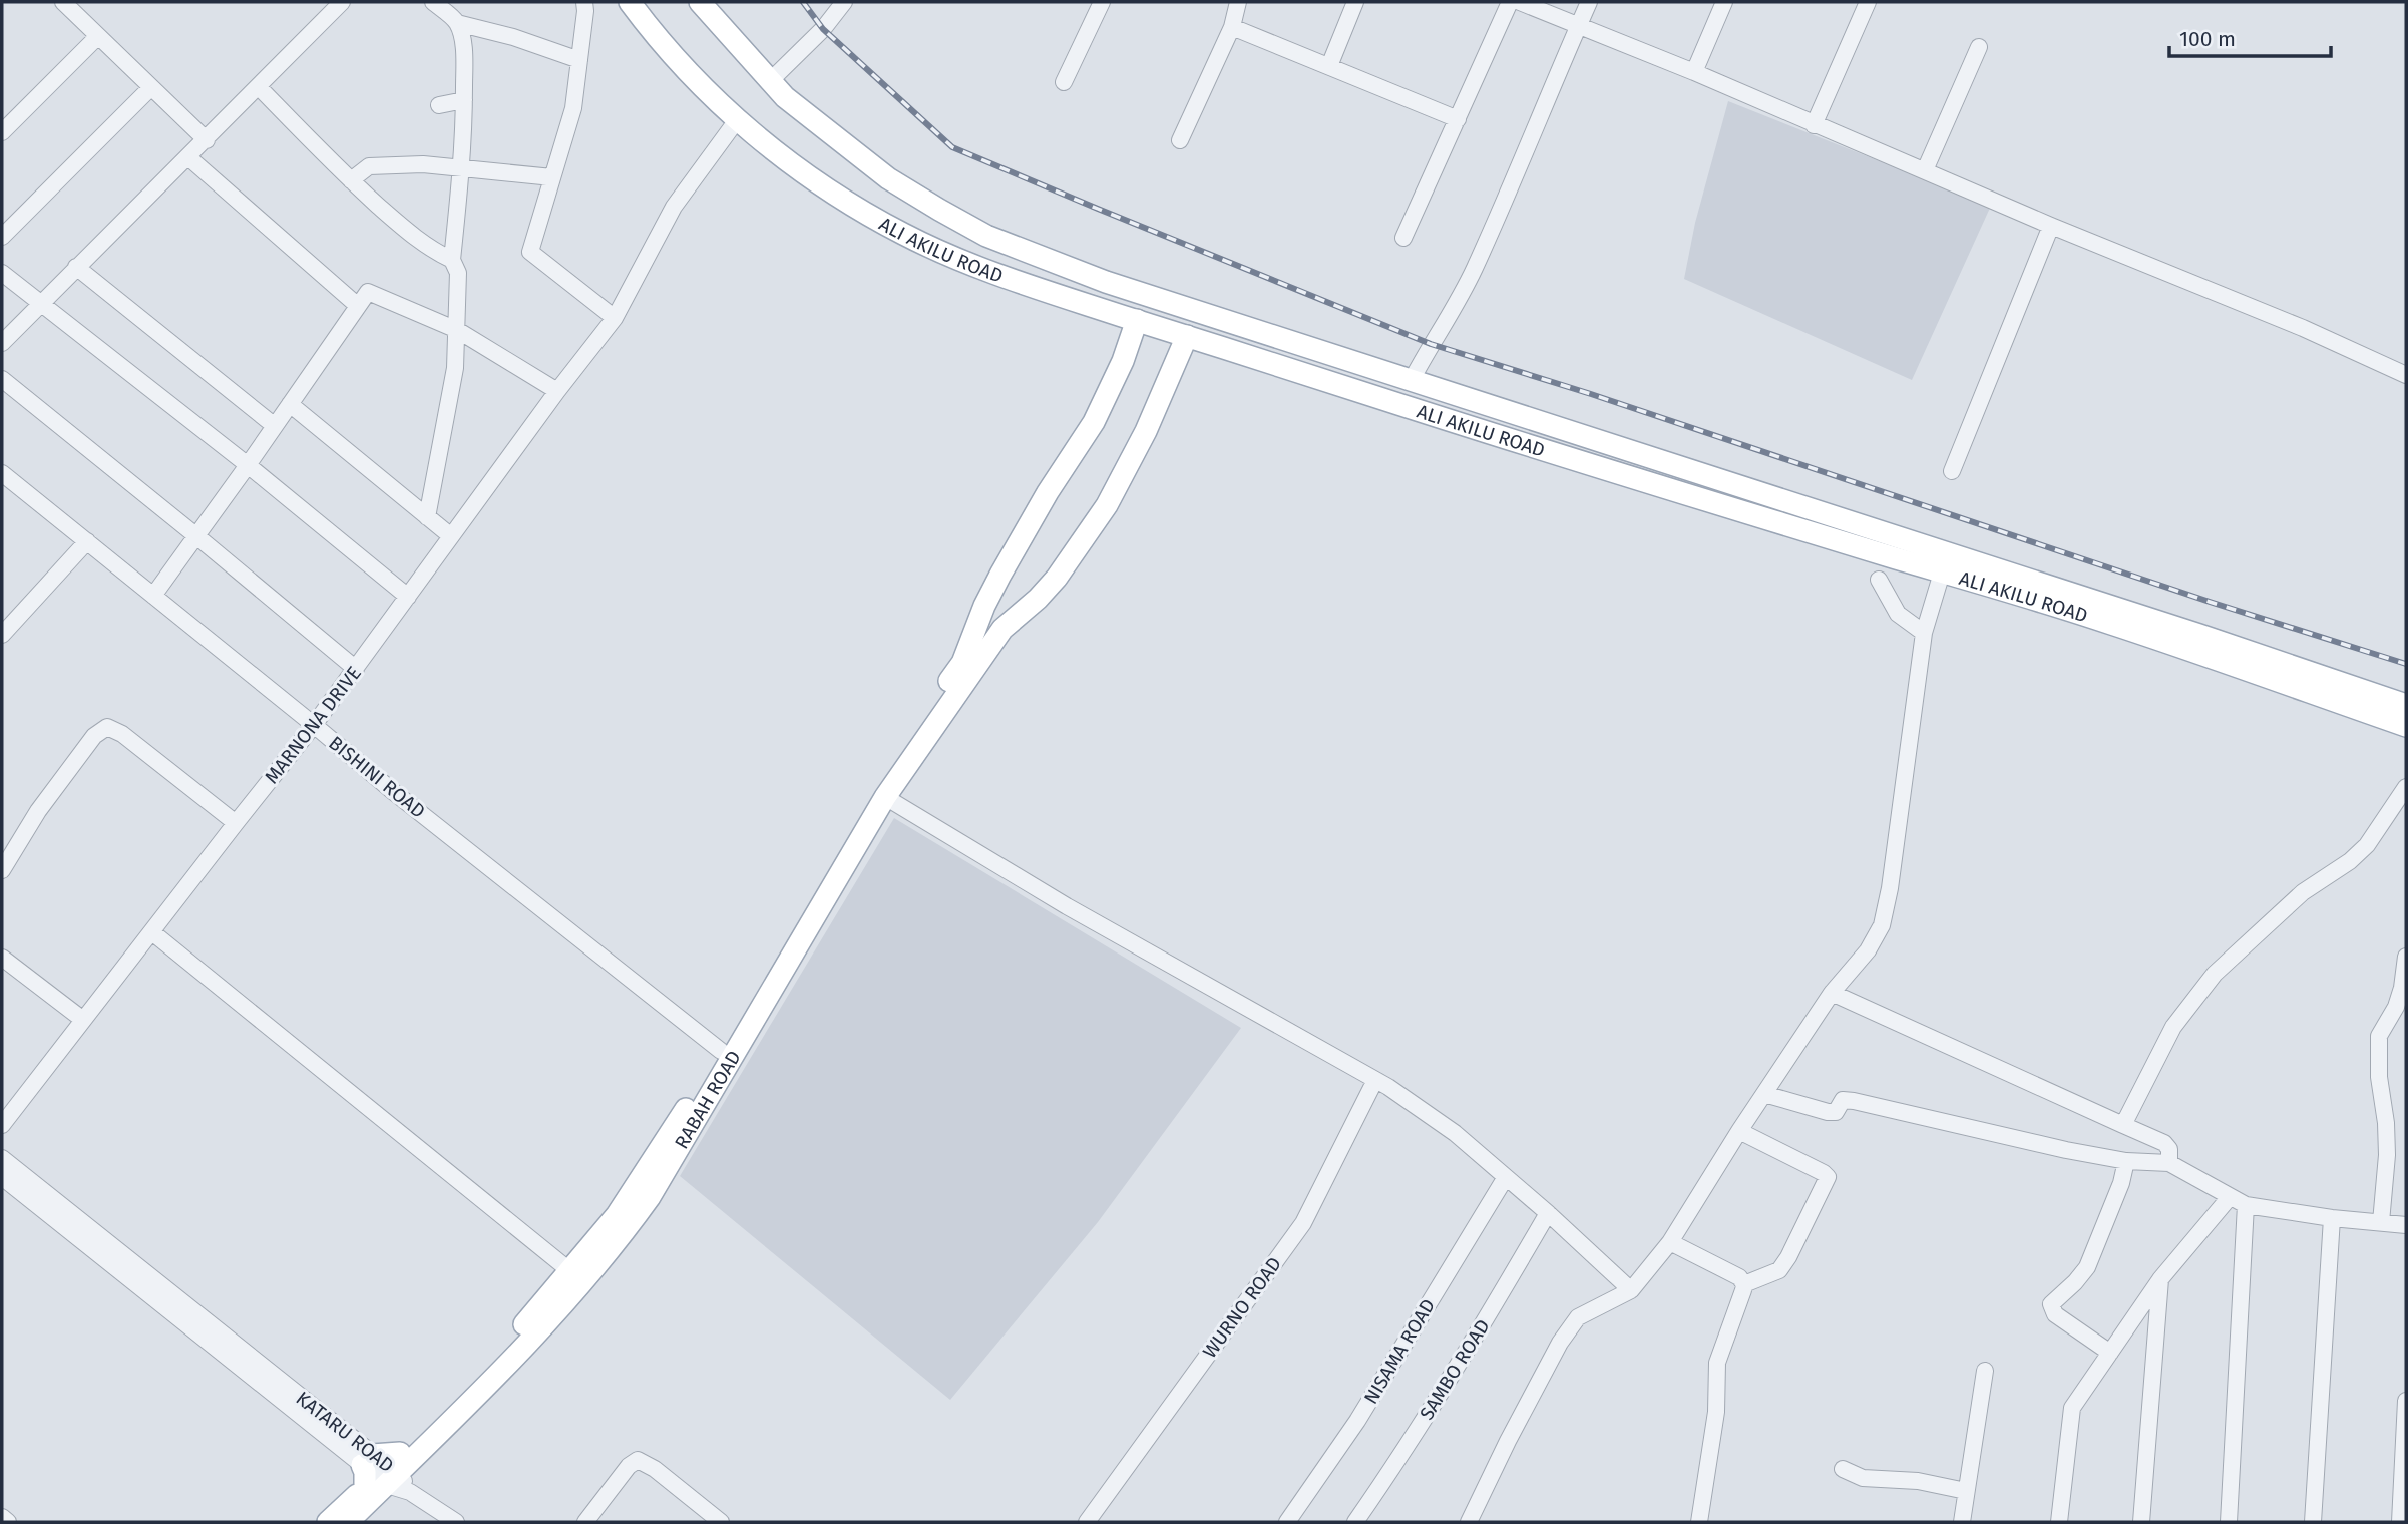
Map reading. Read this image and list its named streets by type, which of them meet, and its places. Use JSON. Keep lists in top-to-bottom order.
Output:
{
  "streets": {
    "main road": ["ALI AKILU ROAD", "RABAH ROAD"],
    "street": [
      "MARNONA DRIVE",
      "BISHINI ROAD",
      "WURNO ROAD",
      "NISAMA ROAD",
      "SAMBO ROAD",
      "KATARU ROAD"
    ]
  },
  "crossings": [
    ["ALI AKILU ROAD", "MARNONA DRIVE"],
    ["ALI AKILU ROAD", "RABAH ROAD"],
    ["MARNONA DRIVE", "BISHINI ROAD"],
    ["BISHINI ROAD", "RABAH ROAD"],
    ["RABAH ROAD", "KATARU ROAD"]
  ],
  "scale_bar": "100 m"
}
